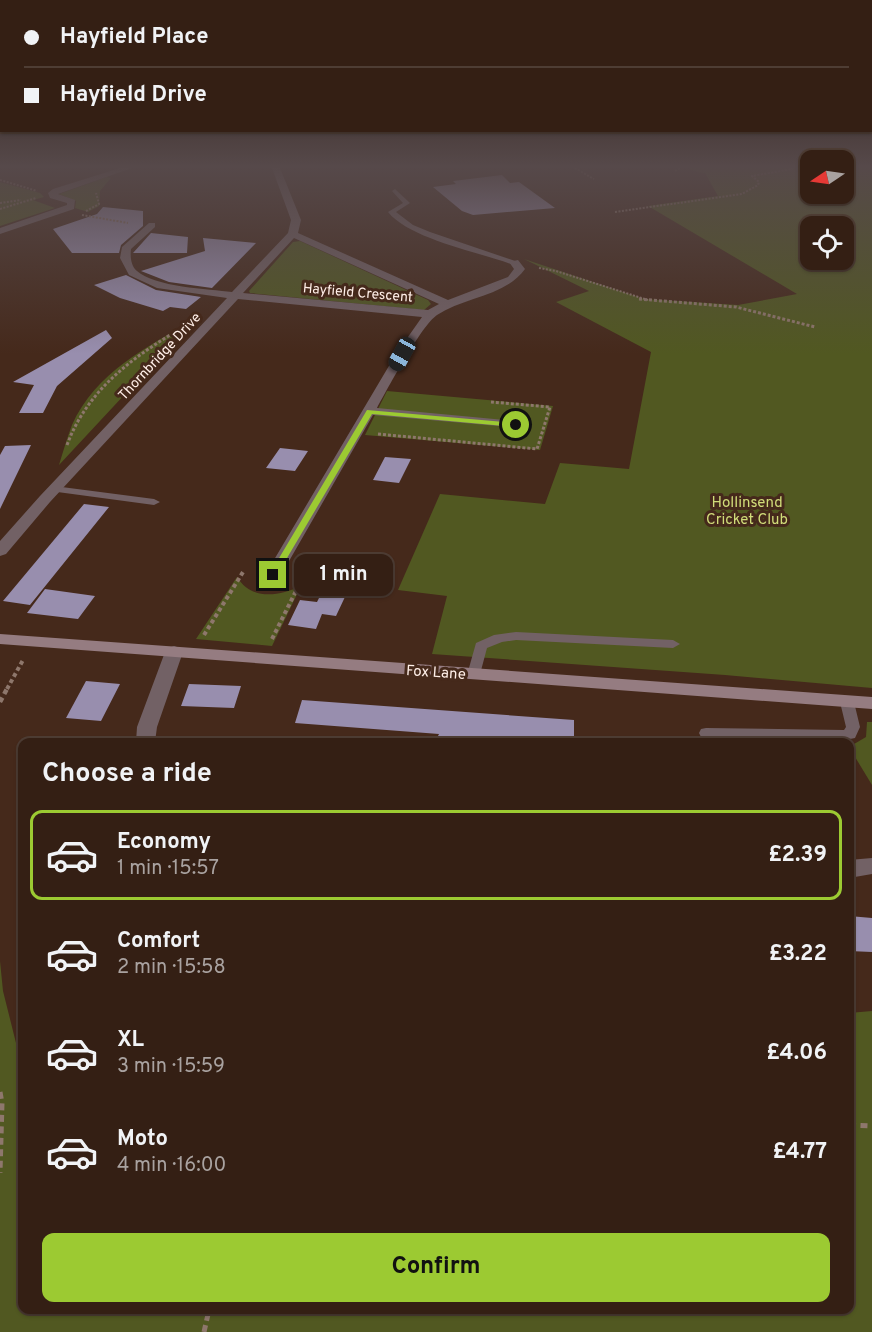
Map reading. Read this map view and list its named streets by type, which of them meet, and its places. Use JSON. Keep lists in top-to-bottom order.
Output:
{
  "streets": {
    "street": ["Hayfield Crescent", "Thornbridge Drive", "Fox Lane"]
  },
  "crossings": [
    ["Hayfield Crescent", "Thornbridge Drive"]
  ],
  "parks": ["Hollinsend Cricket Club"],
  "north": "left",
  "page": {
    "banner": ["Hayfield Place", "Hayfield Drive"],
    "bubble": "1 min",
    "heading": "Choose a ride",
    "list": [
      {
        "name": "Economy",
        "note": "1 min · 15:57",
        "value": "£2.39"
      },
      {
        "name": "Comfort",
        "note": "2 min · 15:58",
        "value": "£3.22"
      },
      {
        "name": "XL",
        "note": "3 min · 15:59",
        "value": "£4.06"
      },
      {
        "name": "Moto",
        "note": "4 min · 16:00",
        "value": "£4.77"
      }
    ],
    "buttons": "Confirm"
  }
}
